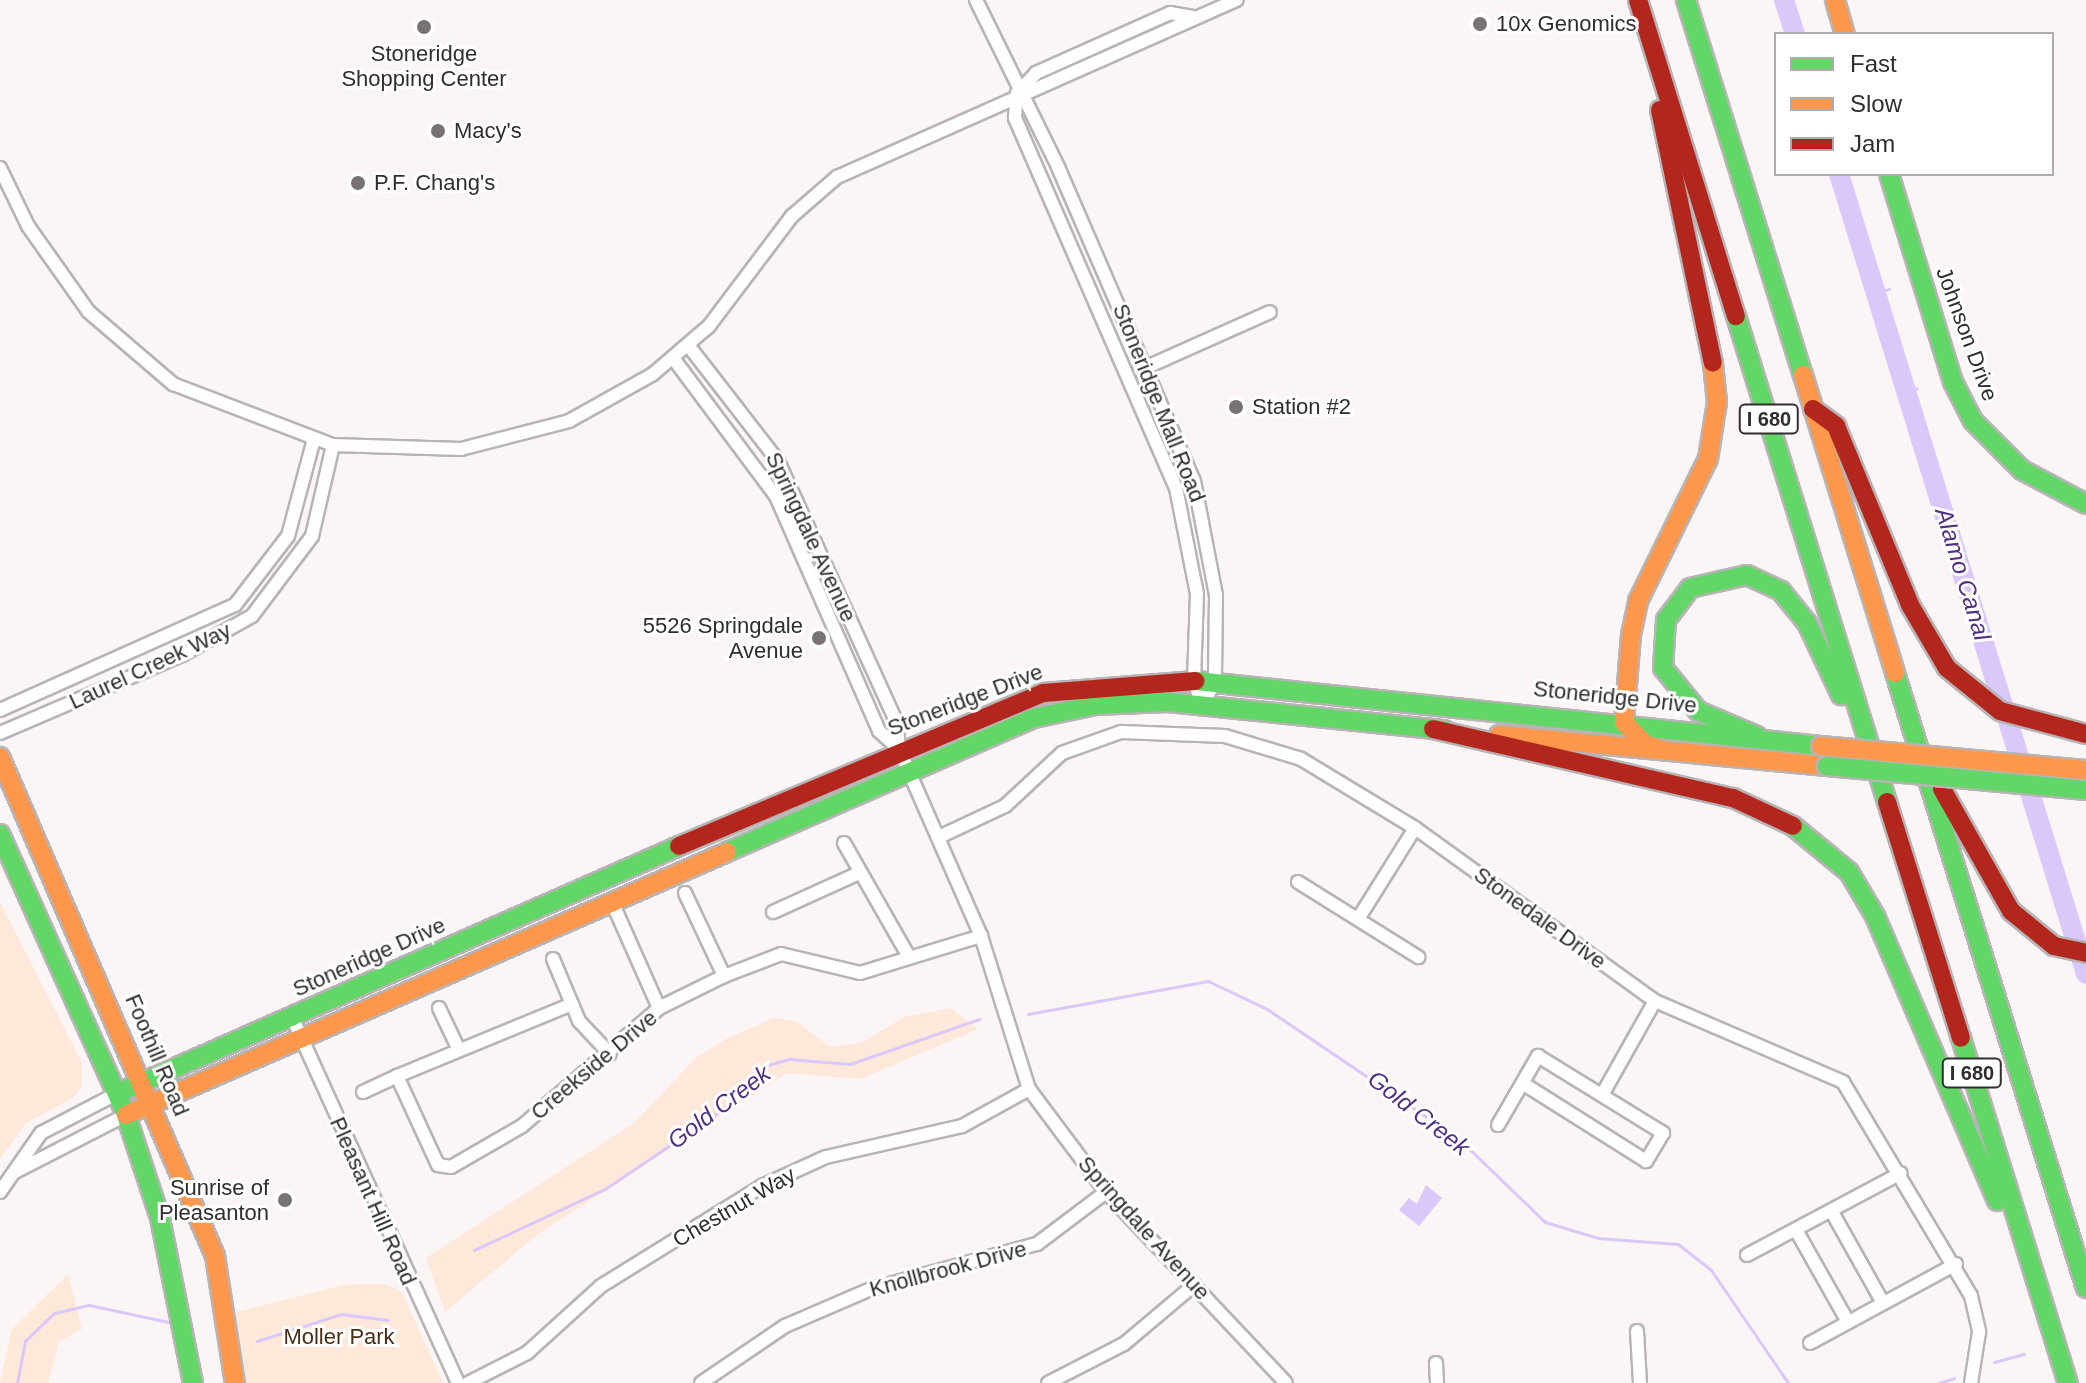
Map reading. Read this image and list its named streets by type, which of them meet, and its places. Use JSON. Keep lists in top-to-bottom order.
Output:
{
  "streets": {
    "main road": [
      "Johnson Drive",
      "I 680",
      "Stoneridge Drive",
      "Foothill Road"
    ],
    "street": [
      "Stoneridge Mall Road",
      "Springdale Avenue",
      "Laurel Creek Way",
      "Stonedale Drive",
      "Creekside Drive",
      "Pleasant Hill Road",
      "Chestnut Way",
      "Knollbrook Drive"
    ]
  },
  "crossings": [
    ["Stoneridge Mall Road", "Stoneridge Drive"],
    ["Springdale Avenue", "Stoneridge Drive"],
    ["Springdale Avenue", "Stonedale Drive"],
    ["Springdale Avenue", "Creekside Drive"],
    ["Springdale Avenue", "Chestnut Way"],
    ["Springdale Avenue", "Knollbrook Drive"],
    ["Stoneridge Drive", "Foothill Road"],
    ["Stoneridge Drive", "Pleasant Hill Road"]
  ],
  "water": ["Alamo Canal", "Gold Creek"],
  "parks": ["Moller Park"],
  "places": [
    "10x Genomics",
    "Stoneridge Shopping Center",
    "Macy's",
    "P.F. Chang's",
    "Station #2",
    "5526 Springdale Avenue",
    "Sunrise of Pleasanton"
  ],
  "legend": ["Fast", "Slow", "Jam"]
}
